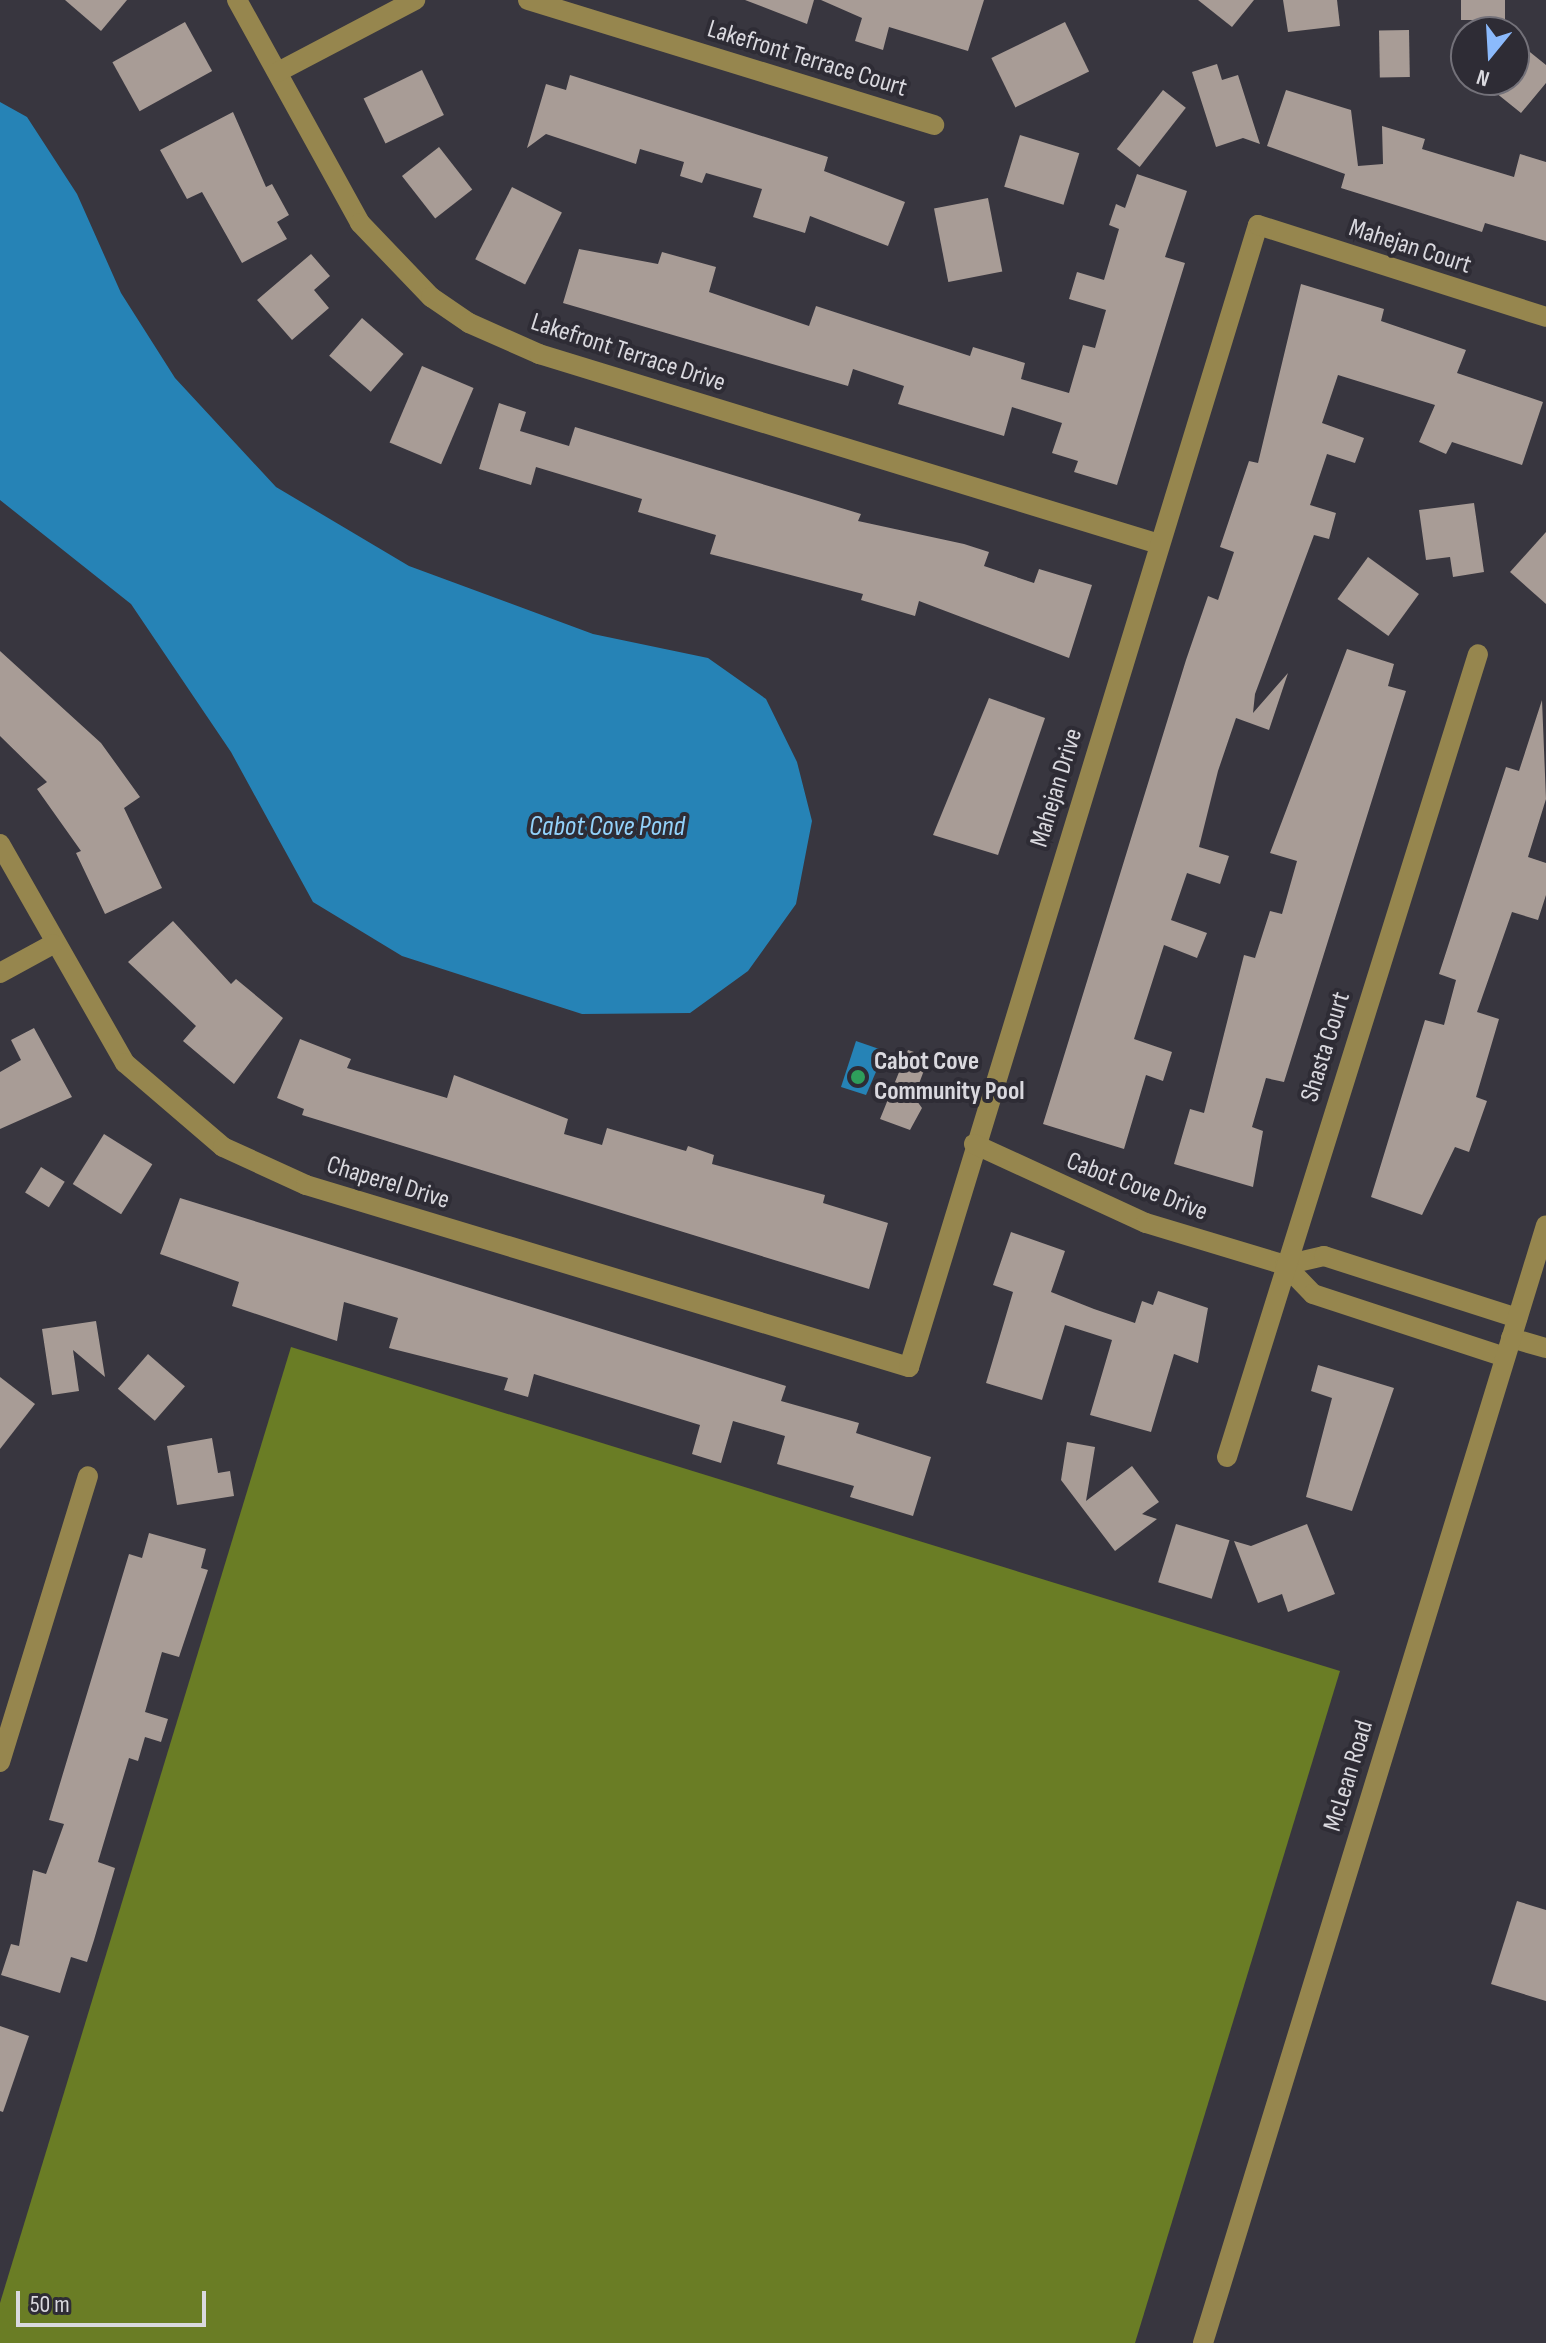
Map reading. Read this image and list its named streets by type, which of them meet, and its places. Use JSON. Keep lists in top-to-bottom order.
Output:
{
  "streets": {
    "street": [
      "Lakefront Terrace Court",
      "Mahejan Court",
      "Lakefront Terrace Drive",
      "Mahejan Drive",
      "Shasta Court",
      "Chaperel Drive",
      "Cabot Cove Drive",
      "McLean Road"
    ]
  },
  "crossings": [
    ["Mahejan Court", "Mahejan Drive"],
    ["Lakefront Terrace Drive", "Mahejan Drive"],
    ["Mahejan Drive", "Chaperel Drive"],
    ["Mahejan Drive", "Cabot Cove Drive"],
    ["Shasta Court", "Cabot Cove Drive"],
    ["Cabot Cove Drive", "McLean Road"]
  ],
  "water": ["Cabot Cove Pond"],
  "places": ["Cabot Cove Community Pool"],
  "scale_bar": "50 m",
  "north": "bottom"
}
